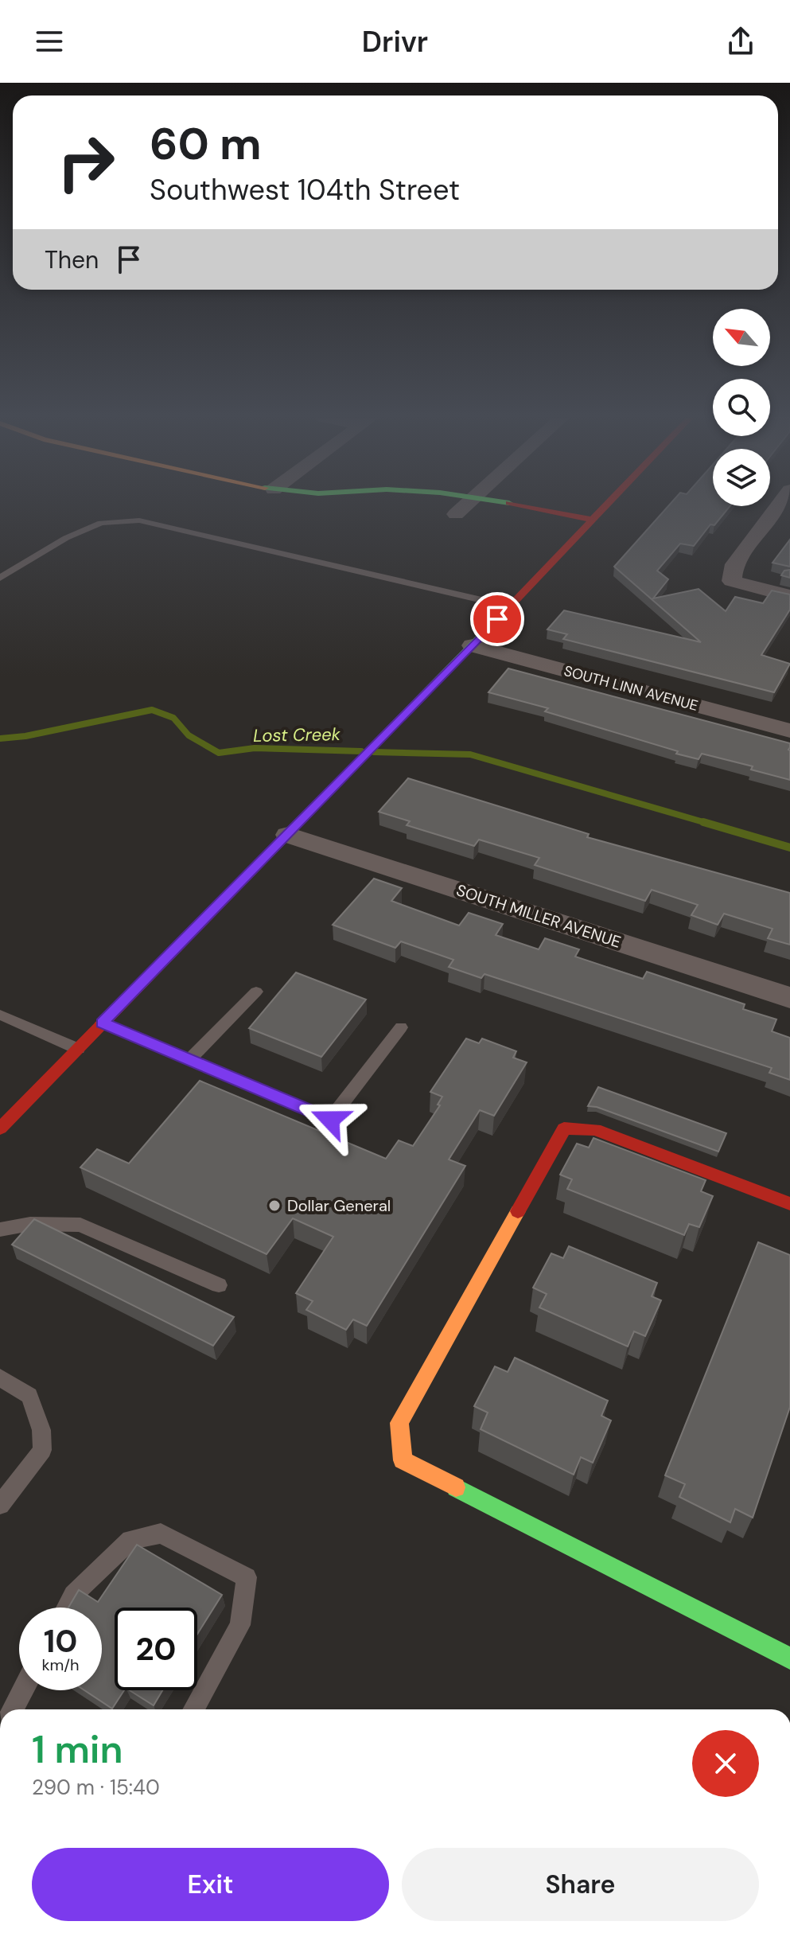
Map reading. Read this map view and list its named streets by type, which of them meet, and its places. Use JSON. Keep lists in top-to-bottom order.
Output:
{
  "streets": {
    "street": ["SOUTH LINN AVENUE", "SOUTH MILLER AVENUE"]
  },
  "water": ["Lost Creek"],
  "places": ["Dollar General"],
  "north": "top left",
  "page": {
    "header": "Drivr",
    "turn": ["60 m", "Southwest 104th Street"],
    "then": "Then",
    "speed": "10 km/h",
    "limit": "20",
    "heading": ["1 min", "290 m · 15:40"],
    "buttons": ["Exit", "Share"]
  }
}
